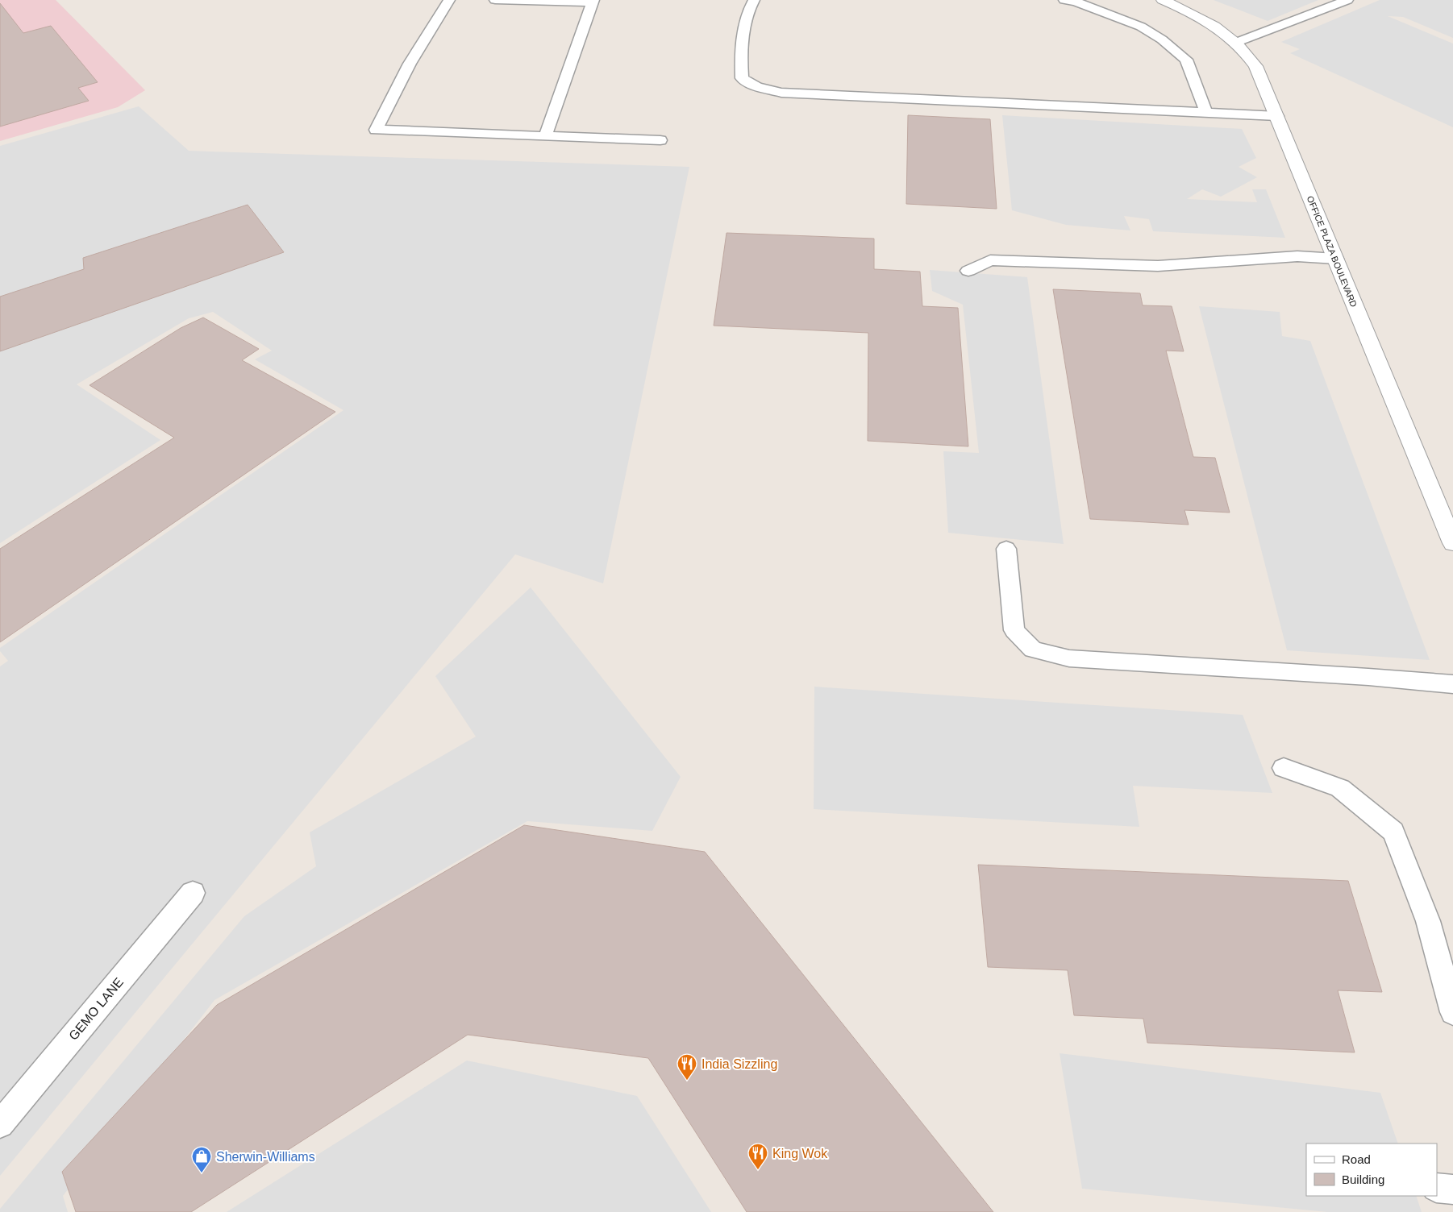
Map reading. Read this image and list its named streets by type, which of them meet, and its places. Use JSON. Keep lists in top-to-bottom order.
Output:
{
  "streets": {
    "street": ["OFFICE PLAZA BOULEVARD"],
    "lane": ["GEMO LANE"]
  },
  "places": {
    "restaurant": ["India Sizzling", "King Wok"],
    "shop": ["Sherwin-Williams"]
  },
  "legend": ["Road", "Building"]
}
